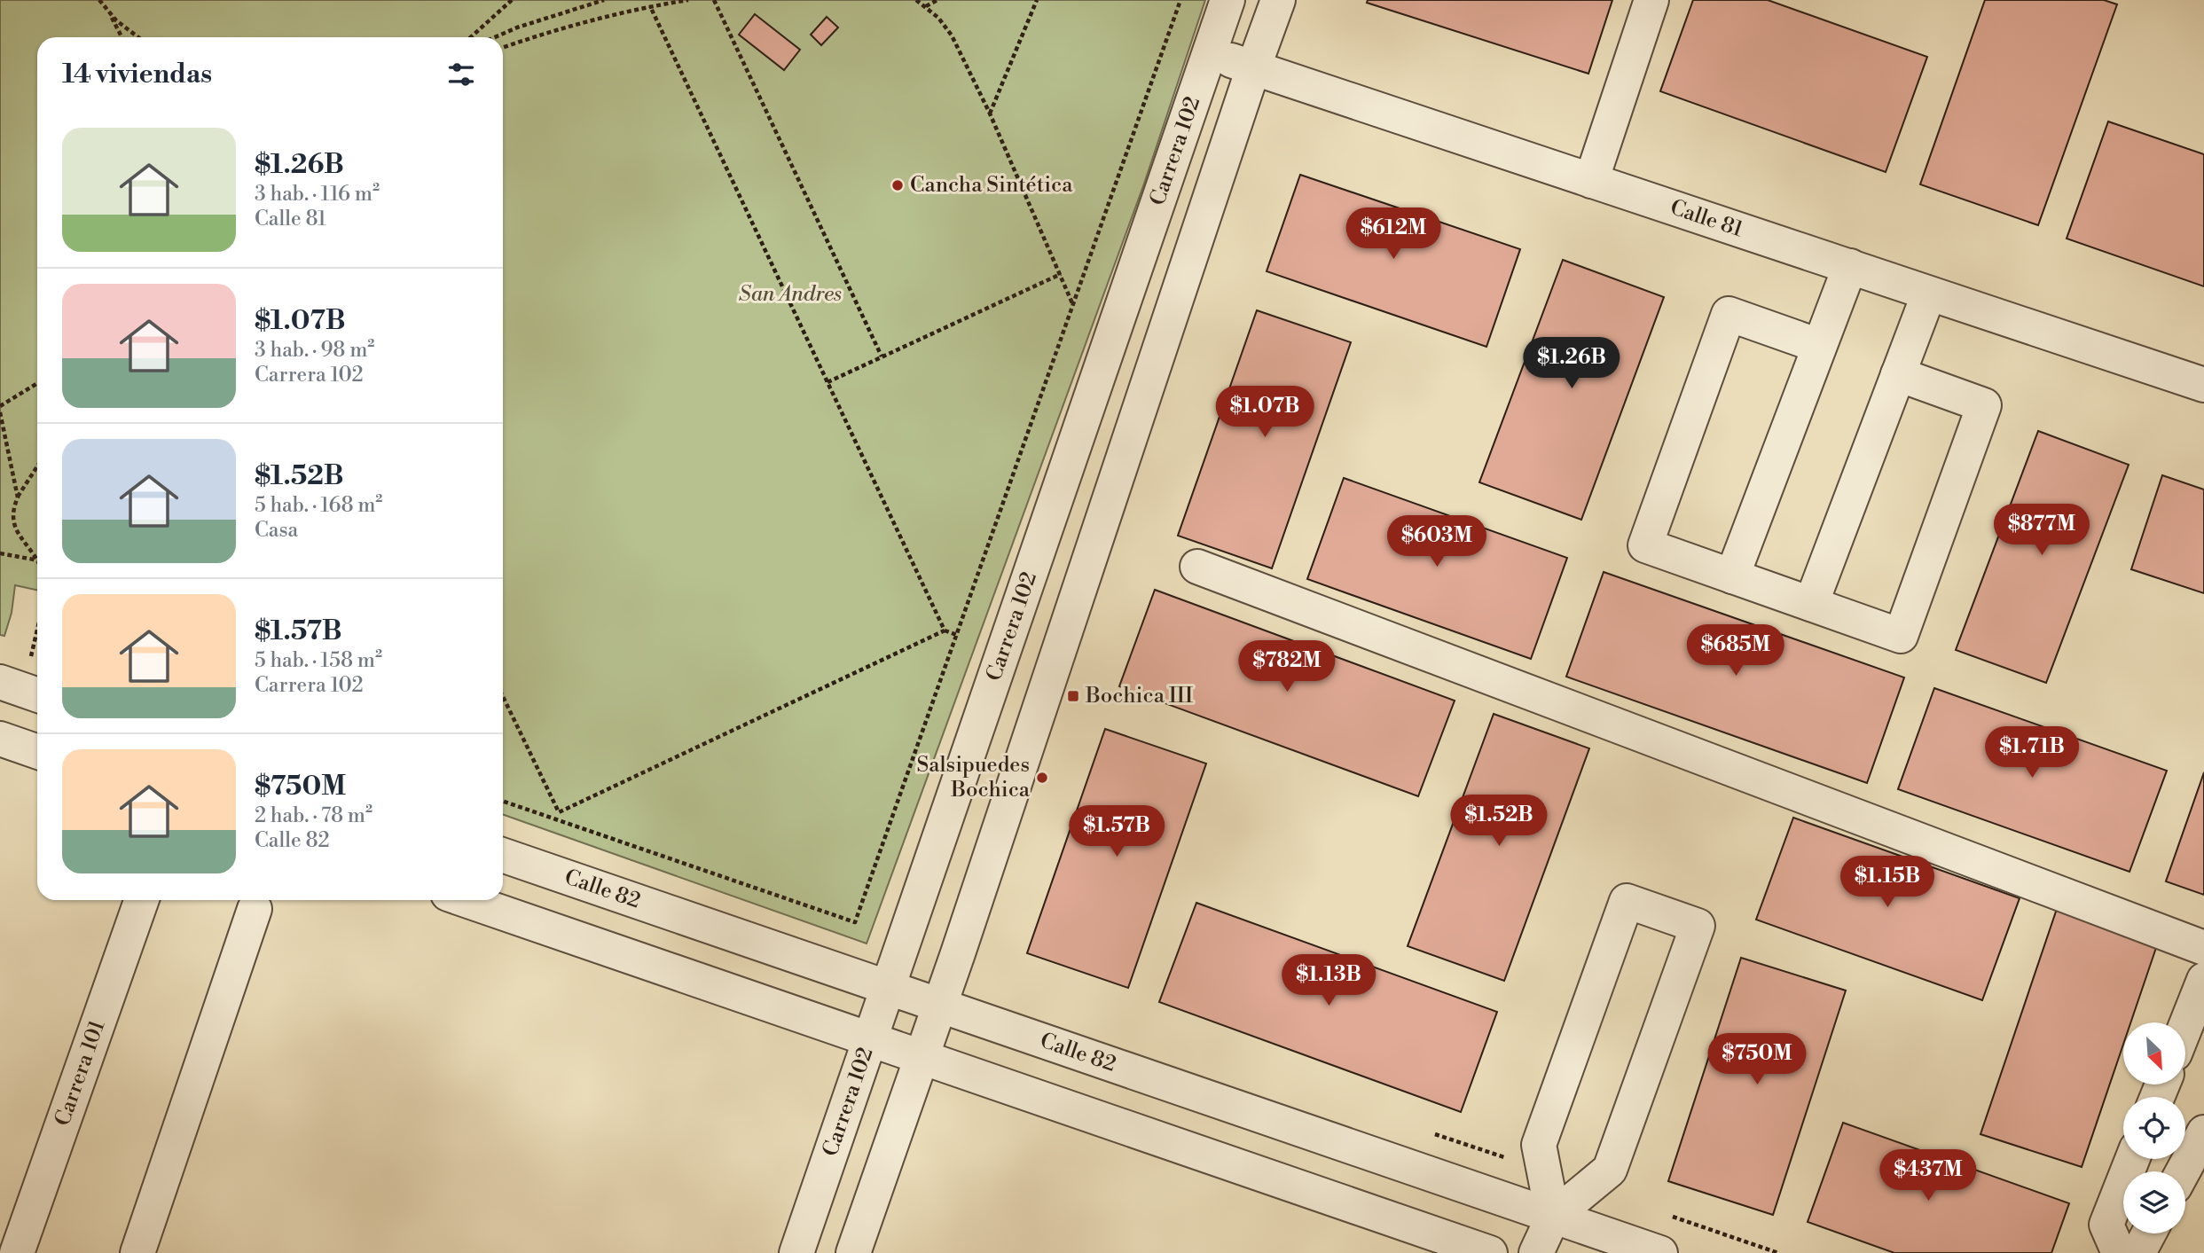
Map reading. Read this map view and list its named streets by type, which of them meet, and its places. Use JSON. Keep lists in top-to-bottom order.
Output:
{
  "streets": {
    "street": [
      "Carrera 102",
      "Calle 81",
      "Calle 82",
      "Carrera 101"
    ]
  },
  "crossings": [
    ["Carrera 102", "Calle 81"],
    ["Carrera 102", "Calle 82"]
  ],
  "parks": ["San Andres"],
  "places": {
    "other": ["Cancha Sintética", "Salsipuedes Bochica"],
    "transit": ["Bochica III"]
  },
  "north": "bottom right",
  "page": {
    "heading": "14 viviendas",
    "list": [
      {
        "name": "$1.26B",
        "note": "3 hab. · 116 m² · Calle 81"
      },
      {
        "name": "$1.07B",
        "note": "3 hab. · 98 m² · Carrera 102"
      },
      {
        "name": "$1.52B",
        "note": "5 hab. · 168 m² · Casa"
      },
      {
        "name": "$1.57B",
        "note": "5 hab. · 158 m² · Carrera 102"
      },
      {
        "name": "$750M",
        "note": "2 hab. · 78 m² · Calle 82"
      }
    ],
    "price": [
      "$612M",
      "$1.26B",
      "$1.07B",
      "$877M",
      "$603M",
      "$685M",
      "$782M",
      "$1.71B",
      "$1.52B",
      "$1.57B",
      "$1.15B",
      "$1.13B",
      "$750M",
      "$437M"
    ]
  }
}
